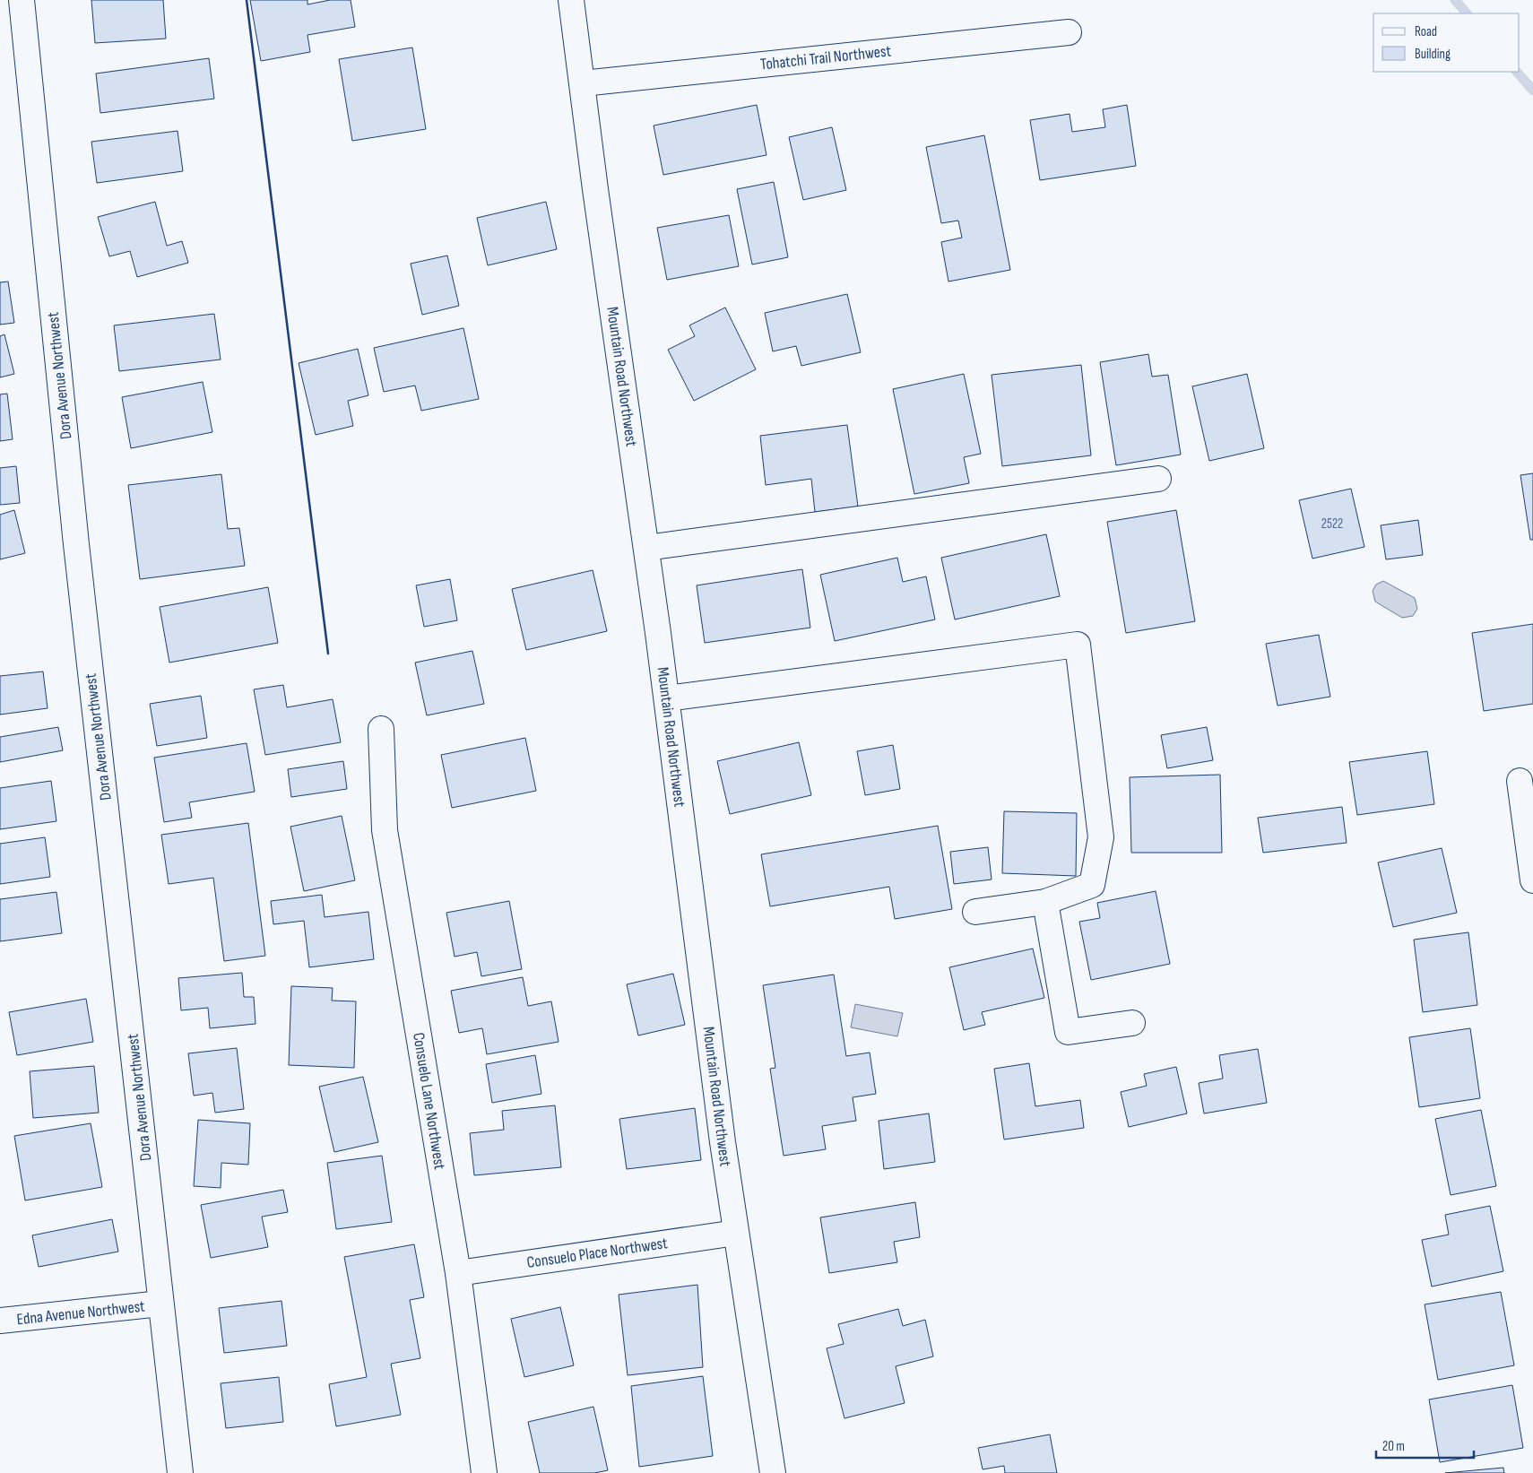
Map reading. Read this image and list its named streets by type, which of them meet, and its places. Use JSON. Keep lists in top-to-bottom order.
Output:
{
  "streets": {
    "street": [
      "Tohatchi Trail Northwest",
      "Dora Avenue Northwest",
      "Mountain Road Northwest",
      "Consuelo Lane Northwest",
      "Consuelo Place Northwest",
      "Edna Avenue Northwest"
    ]
  },
  "crossings": [
    ["Tohatchi Trail Northwest", "Mountain Road Northwest"],
    ["Dora Avenue Northwest", "Edna Avenue Northwest"],
    ["Mountain Road Northwest", "Consuelo Place Northwest"],
    ["Consuelo Lane Northwest", "Consuelo Place Northwest"]
  ],
  "house_numbers": ["2522"],
  "legend": ["Road", "Building"],
  "scale_bar": "20 m"
}
